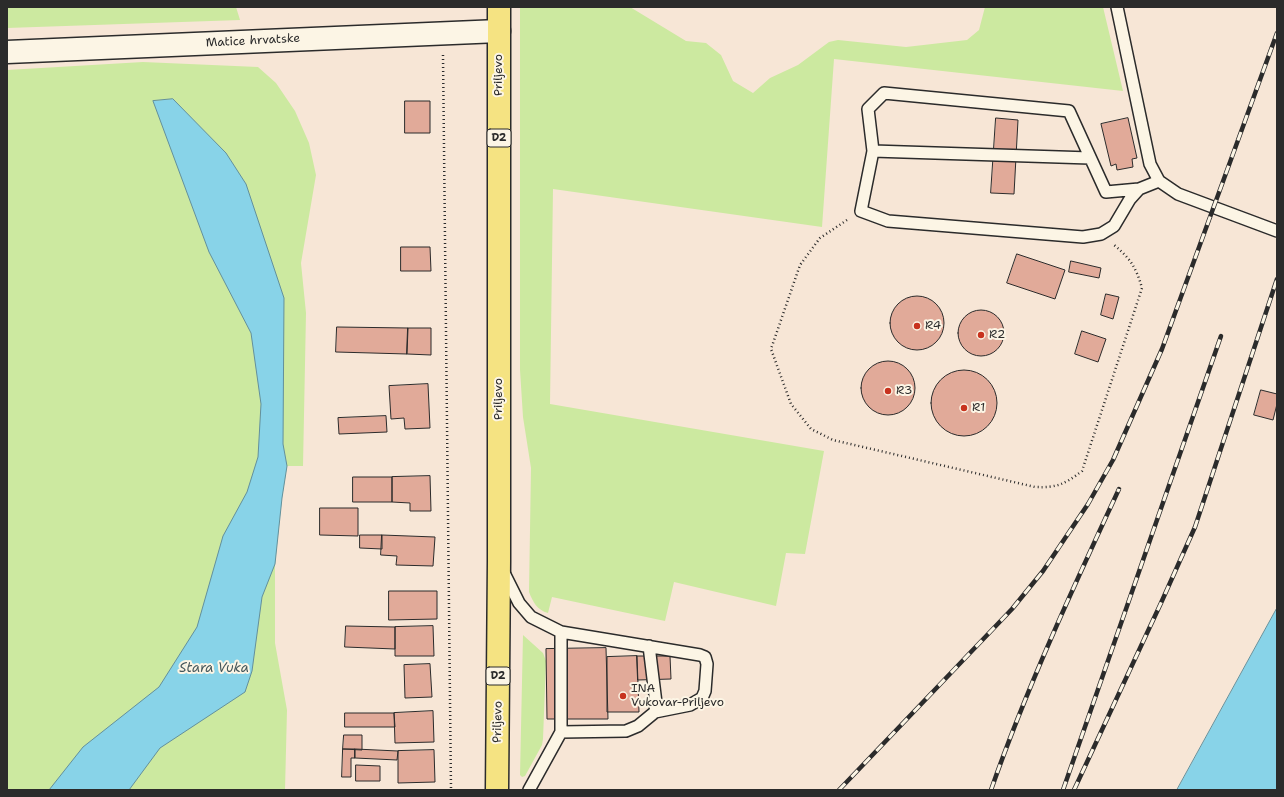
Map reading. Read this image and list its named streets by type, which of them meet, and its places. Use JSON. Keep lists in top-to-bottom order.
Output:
{
  "streets": {
    "main road": ["Matice hrvatske", "Priljevo", "D2"]
  },
  "crossings": [
    ["Matice hrvatske", "Priljevo"]
  ],
  "water": ["Stara Vuka"],
  "places": [
    "R4",
    "R2",
    "R3",
    "R1",
    "INA Vukovar-Priljevo"
  ]
}
